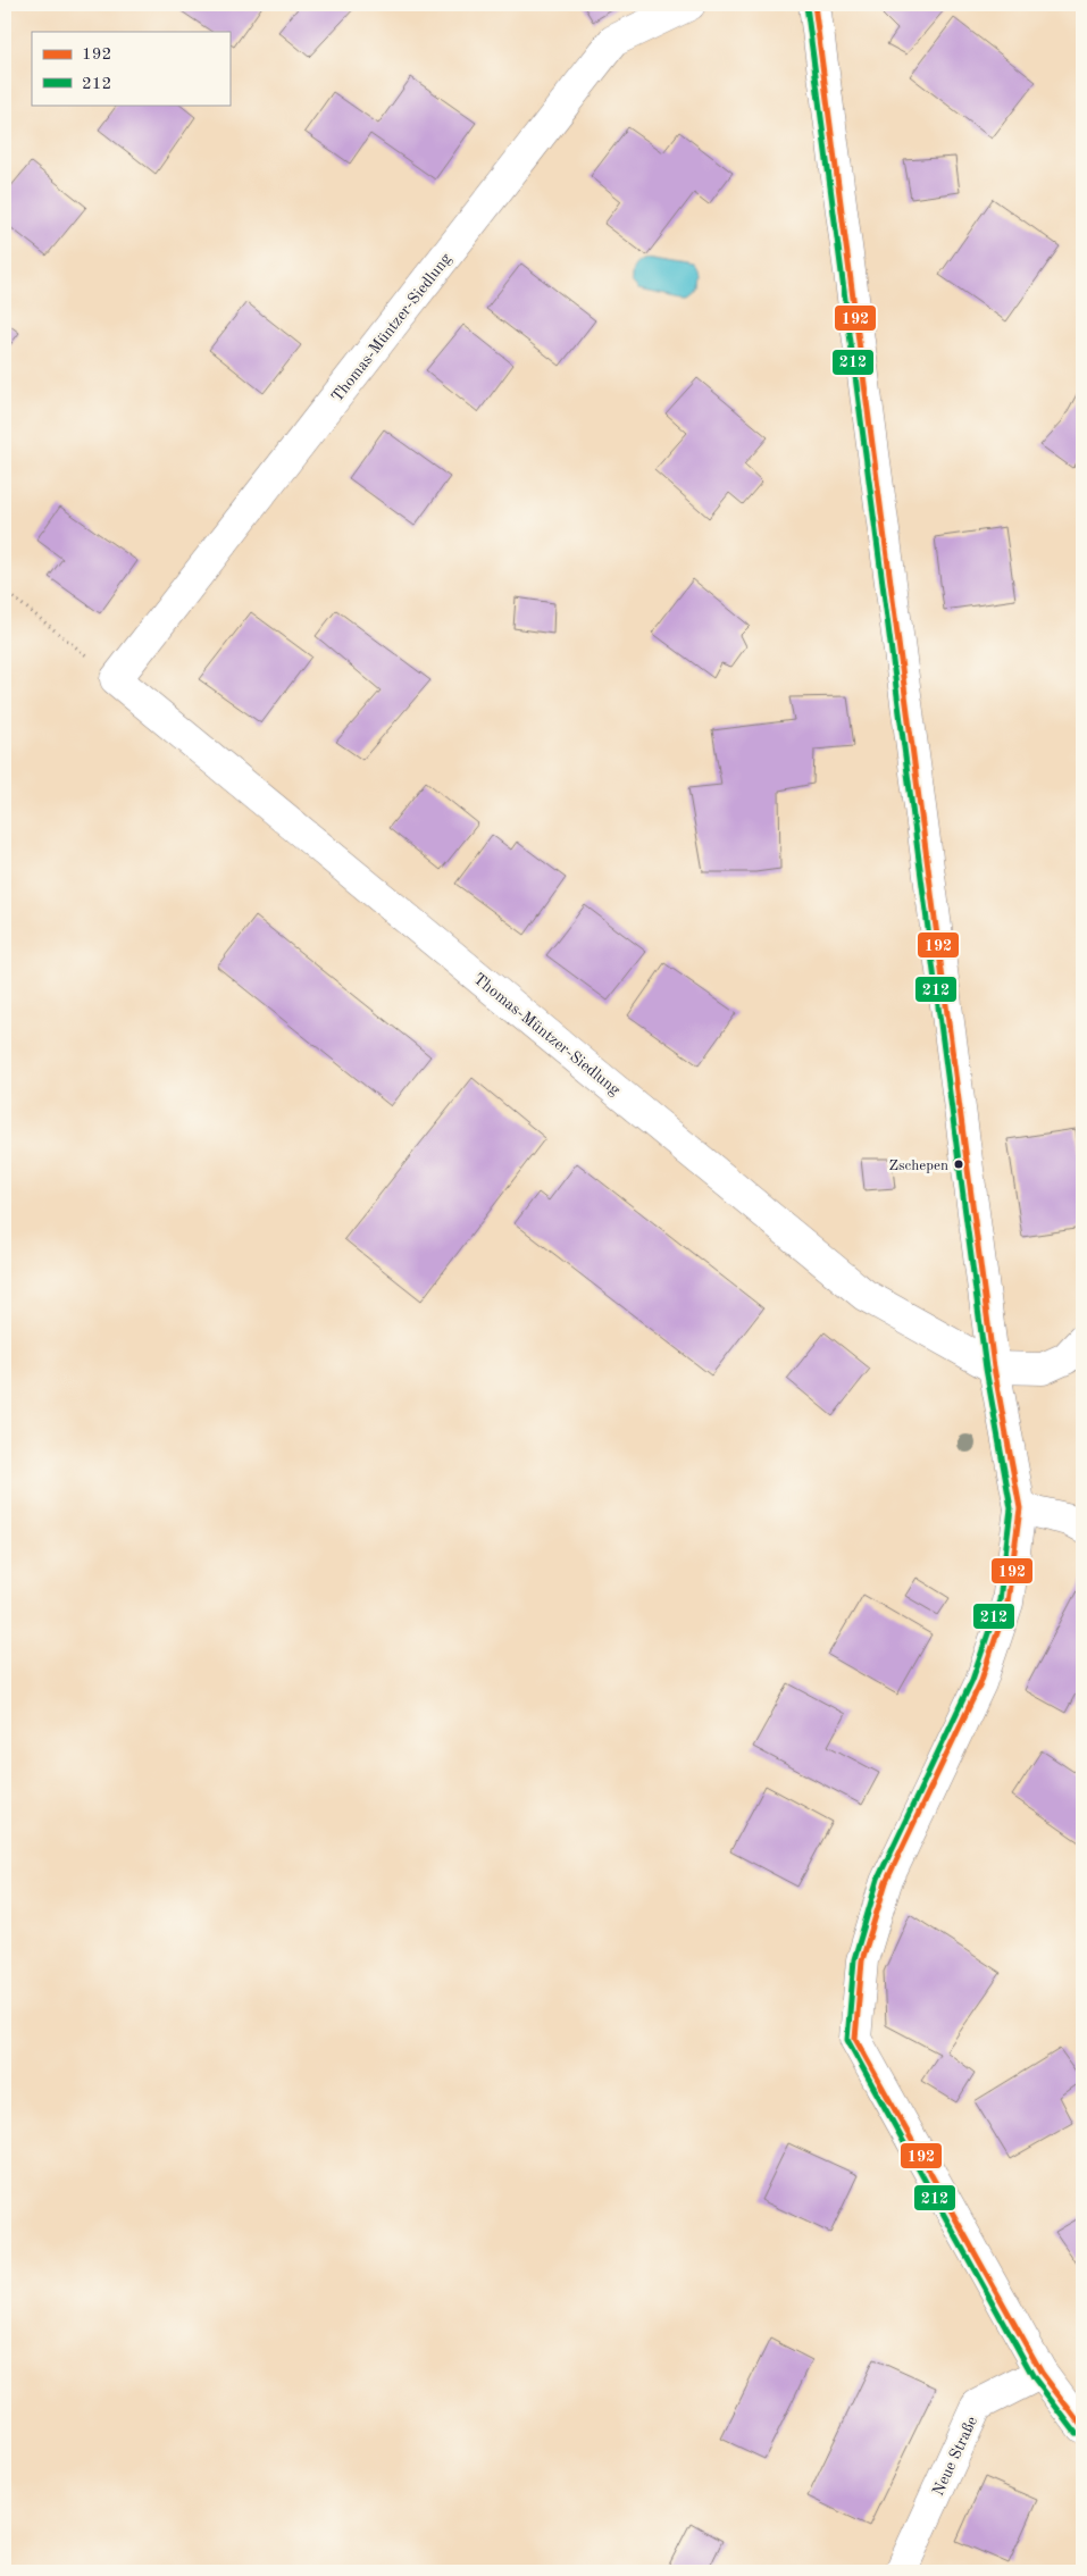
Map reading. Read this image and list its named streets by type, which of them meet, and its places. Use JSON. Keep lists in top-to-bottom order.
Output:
{
  "streets": {
    "street": ["Thomas-Müntzer-Siedlung", "Neue Straße"]
  },
  "places": ["Zschepen"],
  "lines": ["transit line 192", "transit line 212"],
  "legend": ["192", "212"]
}
